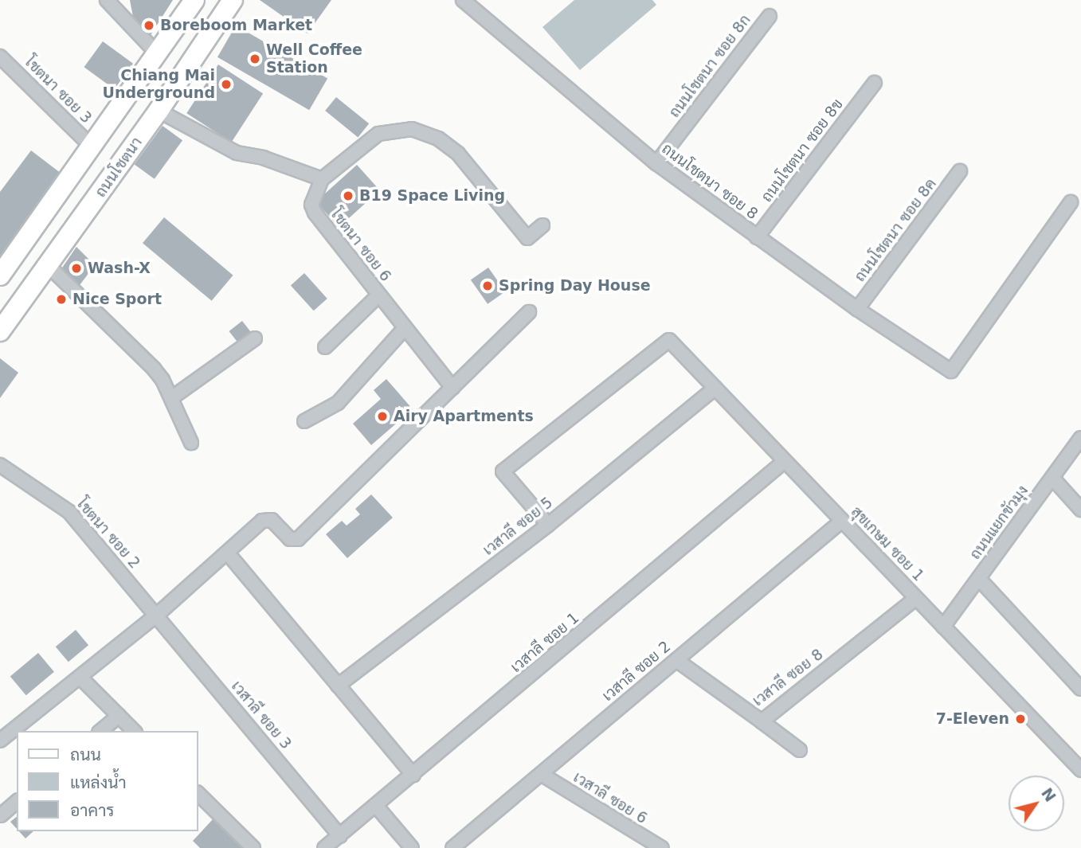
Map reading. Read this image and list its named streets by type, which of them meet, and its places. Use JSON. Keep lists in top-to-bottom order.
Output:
{
  "streets": {
    "main road": ["ถนนโชตนา"],
    "street": [
      "ถนนโชตนา ซอย 8ก",
      "โชตนา ซอย 3",
      "ถนนโชตนา ซอย 8ข",
      "ถนนโชตนา ซอย 8",
      "ถนนโชตนา ซอย 8ค",
      "โชตนา ซอย 6",
      "ถนนแยกขัวมุง",
      "เวสาลี ซอย 5",
      "โชตนา ซอย 2",
      "สุขเกษม ซอย 1",
      "เวสาลี ซอย 1",
      "เวสาลี ซอย 2",
      "เวสาลี ซอย 8",
      "เวสาลี ซอย 3",
      "เวสาลี ซอย 6"
    ]
  },
  "crossings": [
    ["ถนนโชตนา ซอย 8ก", "ถนนโชตนา ซอย 8"],
    ["ถนนโชตนา ซอย 8ข", "ถนนโชตนา ซอย 8"],
    ["ถนนโชตนา ซอย 8", "ถนนโชตนา ซอย 8ค"],
    ["ถนนแยกขัวมุง", "สุขเกษม ซอย 1"],
    ["เวสาลี ซอย 5", "สุขเกษม ซอย 1"],
    ["โชตนา ซอย 2", "เวสาลี ซอย 3"],
    ["สุขเกษม ซอย 1", "เวสาลี ซอย 1"],
    ["สุขเกษม ซอย 1", "เวสาลี ซอย 2"],
    ["สุขเกษม ซอย 1", "เวสาลี ซอย 8"],
    ["เวสาลี ซอย 1", "เวสาลี ซอย 3"],
    ["เวสาลี ซอย 2", "เวสาลี ซอย 8"],
    ["เวสาลี ซอย 2", "เวสาลี ซอย 6"]
  ],
  "places": [
    "Boreboom Market",
    "Well Coffee Station",
    "Chiang Mai Underground",
    "B19 Space Living",
    "Wash-X",
    "Spring Day House",
    "Nice Sport",
    "Airy Apartments",
    "7-Eleven"
  ],
  "legend": ["ถนน", "แหล่งน้ำ", "อาคาร"],
  "north": "top right"
}
